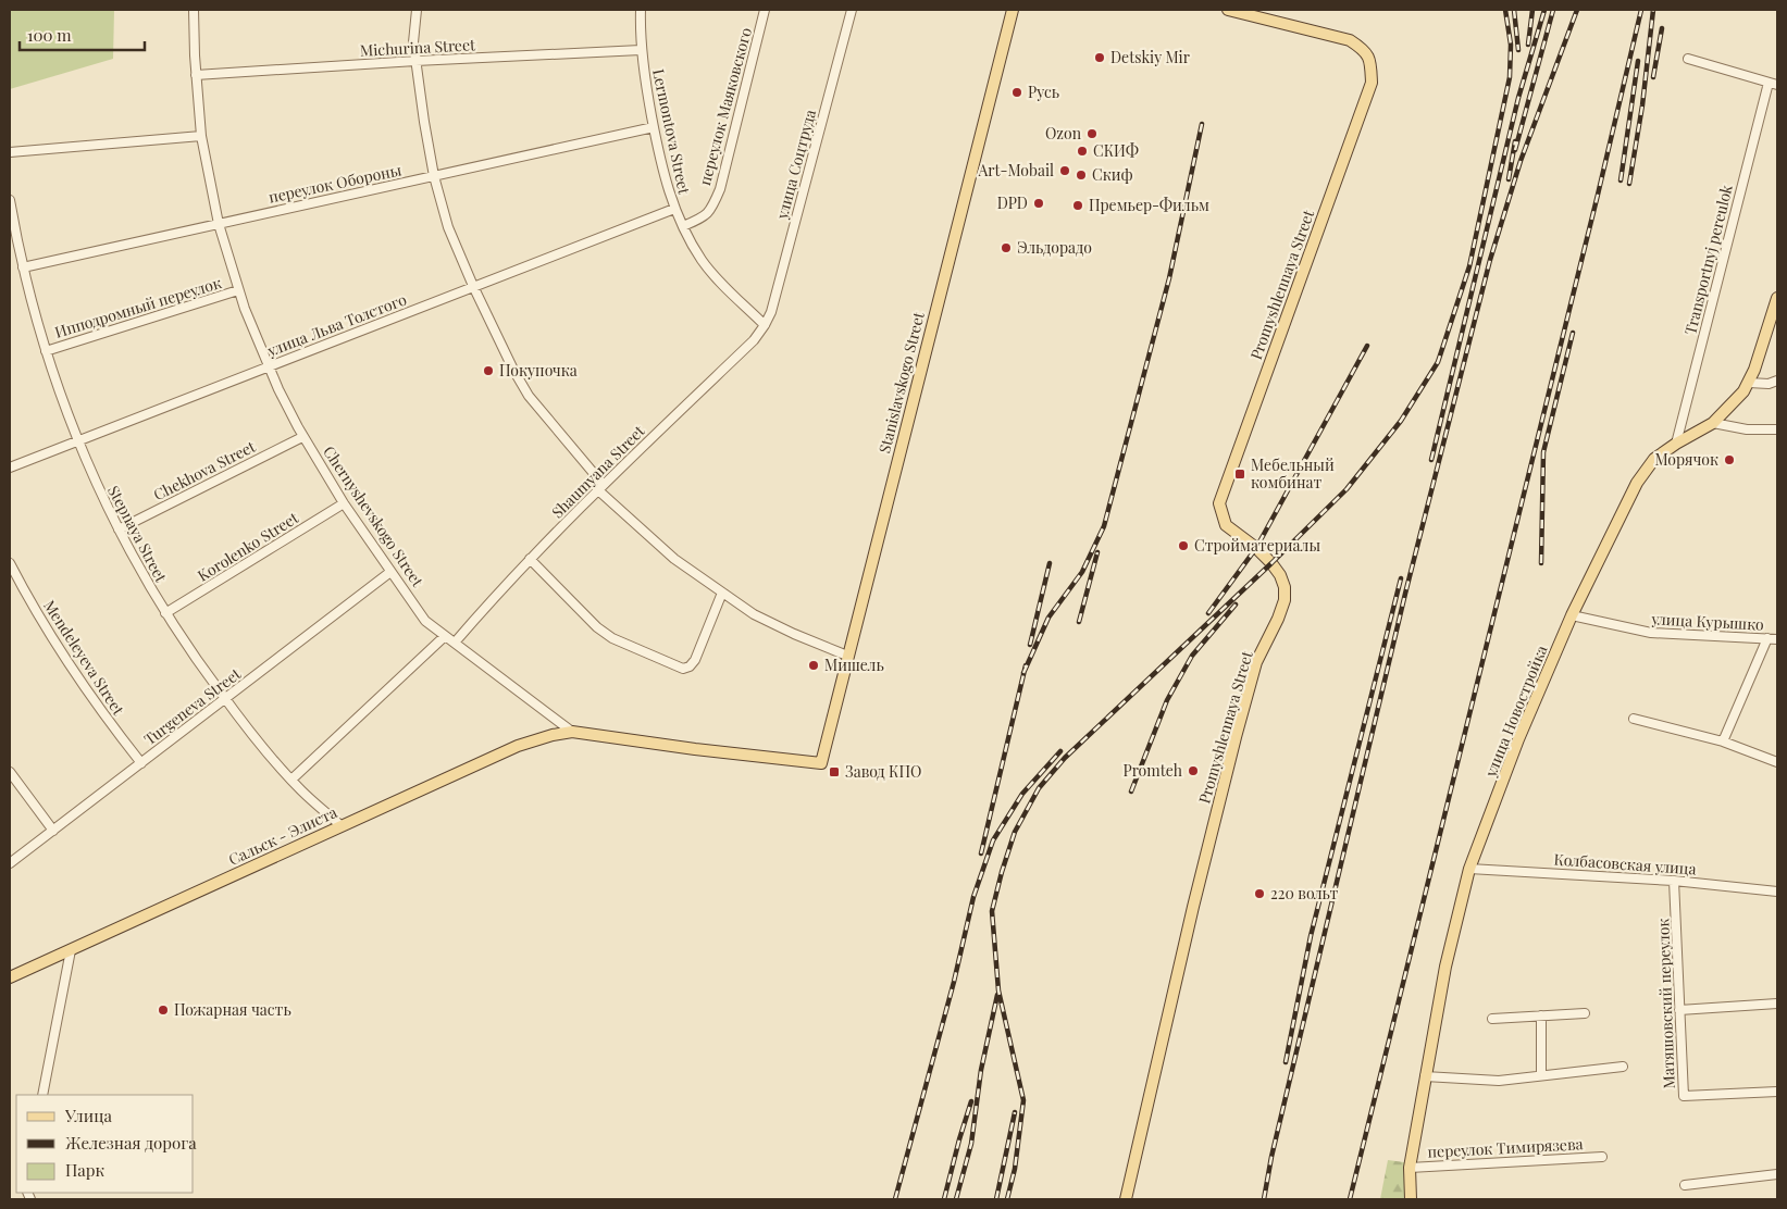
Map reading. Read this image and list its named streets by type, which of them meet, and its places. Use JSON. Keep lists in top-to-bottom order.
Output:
{
  "streets": {
    "main road": [
      "Promyshlennaya Street",
      "Stanislavskogo Street",
      "Chernyshevskogo Street",
      "улица Новостройка",
      "Сальск - Элиста"
    ],
    "street": [
      "Michurina Street",
      "переулок Маяковского",
      "Lermontova Street",
      "улица Соцтруда",
      "переулок Обороны",
      "Transportnyj pereulok",
      "Ипподромный переулок",
      "улица Льва Толстого",
      "Chekhova Street",
      "Shaumyana Street",
      "Stepnaya Street",
      "Korolenko Street",
      "улица Курышко",
      "Mendeleyeva Street",
      "Turgeneva Street",
      "Колбасовская улица",
      "Матяшовский переулок",
      "переулок Тимирязева"
    ]
  },
  "crossings": [
    ["Michurina Street", "Lermontova Street"],
    ["Michurina Street", "Chernyshevskogo Street"],
    ["переулок Маяковского", "Lermontova Street"],
    ["Lermontova Street", "улица Соцтруда"],
    ["Lermontova Street", "переулок Обороны"],
    ["Lermontova Street", "улица Льва Толстого"],
    ["Lermontova Street", "Shaumyana Street"],
    ["улица Соцтруда", "Shaumyana Street"],
    ["переулок Обороны", "Chernyshevskogo Street"],
    ["переулок Обороны", "Stepnaya Street"],
    ["Transportnyj pereulok", "улица Новостройка"],
    ["Ипподромный переулок", "Chernyshevskogo Street"],
    ["Ипподромный переулок", "Stepnaya Street"],
    ["улица Льва Толстого", "Chernyshevskogo Street"],
    ["улица Льва Толстого", "Stepnaya Street"],
    ["Stanislavskogo Street", "Chernyshevskogo Street"],
    ["Chekhova Street", "Chernyshevskogo Street"],
    ["Chekhova Street", "Stepnaya Street"],
    ["Shaumyana Street", "Chernyshevskogo Street"],
    ["Chernyshevskogo Street", "Korolenko Street"],
    ["Chernyshevskogo Street", "Turgeneva Street"],
    ["Chernyshevskogo Street", "Сальск - Элиста"],
    ["Stepnaya Street", "Korolenko Street"],
    ["Stepnaya Street", "Turgeneva Street"],
    ["Stepnaya Street", "Сальск - Элиста"],
    ["улица Курышко", "улица Новостройка"],
    ["Mendeleyeva Street", "Turgeneva Street"],
    ["улица Новостройка", "Колбасовская улица"],
    ["улица Новостройка", "переулок Тимирязева"],
    ["Колбасовская улица", "Матяшовский переулок"]
  ],
  "places": {
    "other": [
      "Detskiy Mir",
      "Русь",
      "Ozon",
      "СКИФ",
      "Art-Mobail",
      "Скиф",
      "DPD",
      "Премьер-Фильм",
      "Эльдорадо",
      "Покупочка",
      "Морячок",
      "Стройматериалы",
      "Мишель",
      "Promteh",
      "220 вольт",
      "Пожарная часть"
    ],
    "transit": ["Мебельный комбинат", "Завод КПО"]
  },
  "legend": ["Улица", "Железная дорога", "Парк"],
  "scale_bar": "100 m"
}
